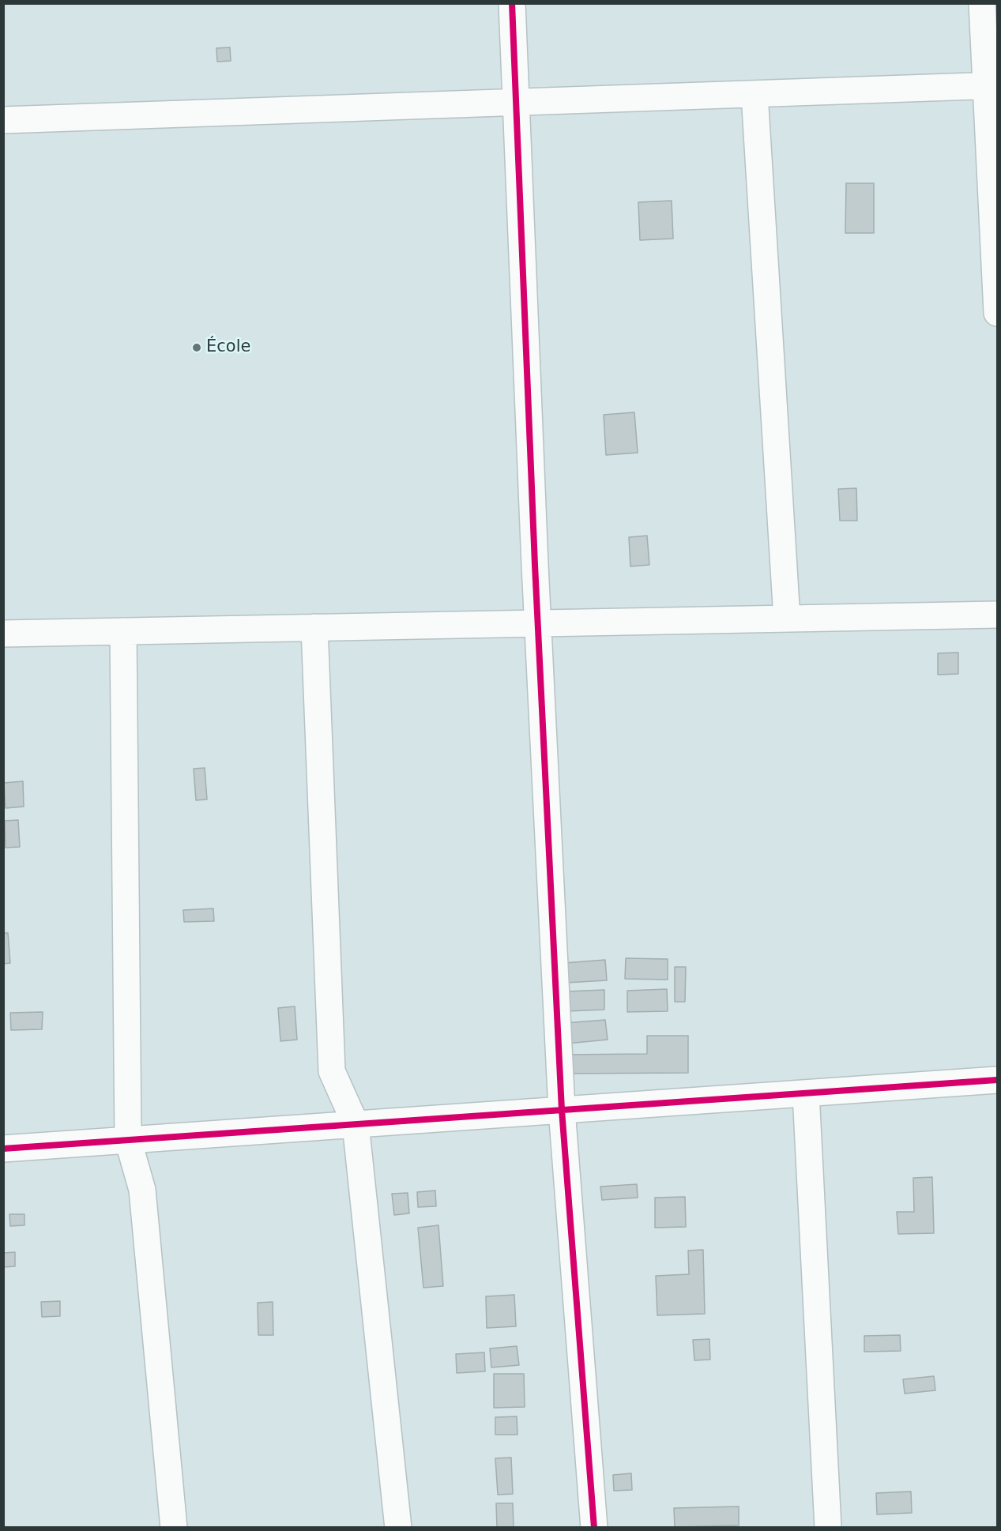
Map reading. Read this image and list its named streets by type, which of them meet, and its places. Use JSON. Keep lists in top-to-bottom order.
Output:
{
  "places": ["École"]
}
